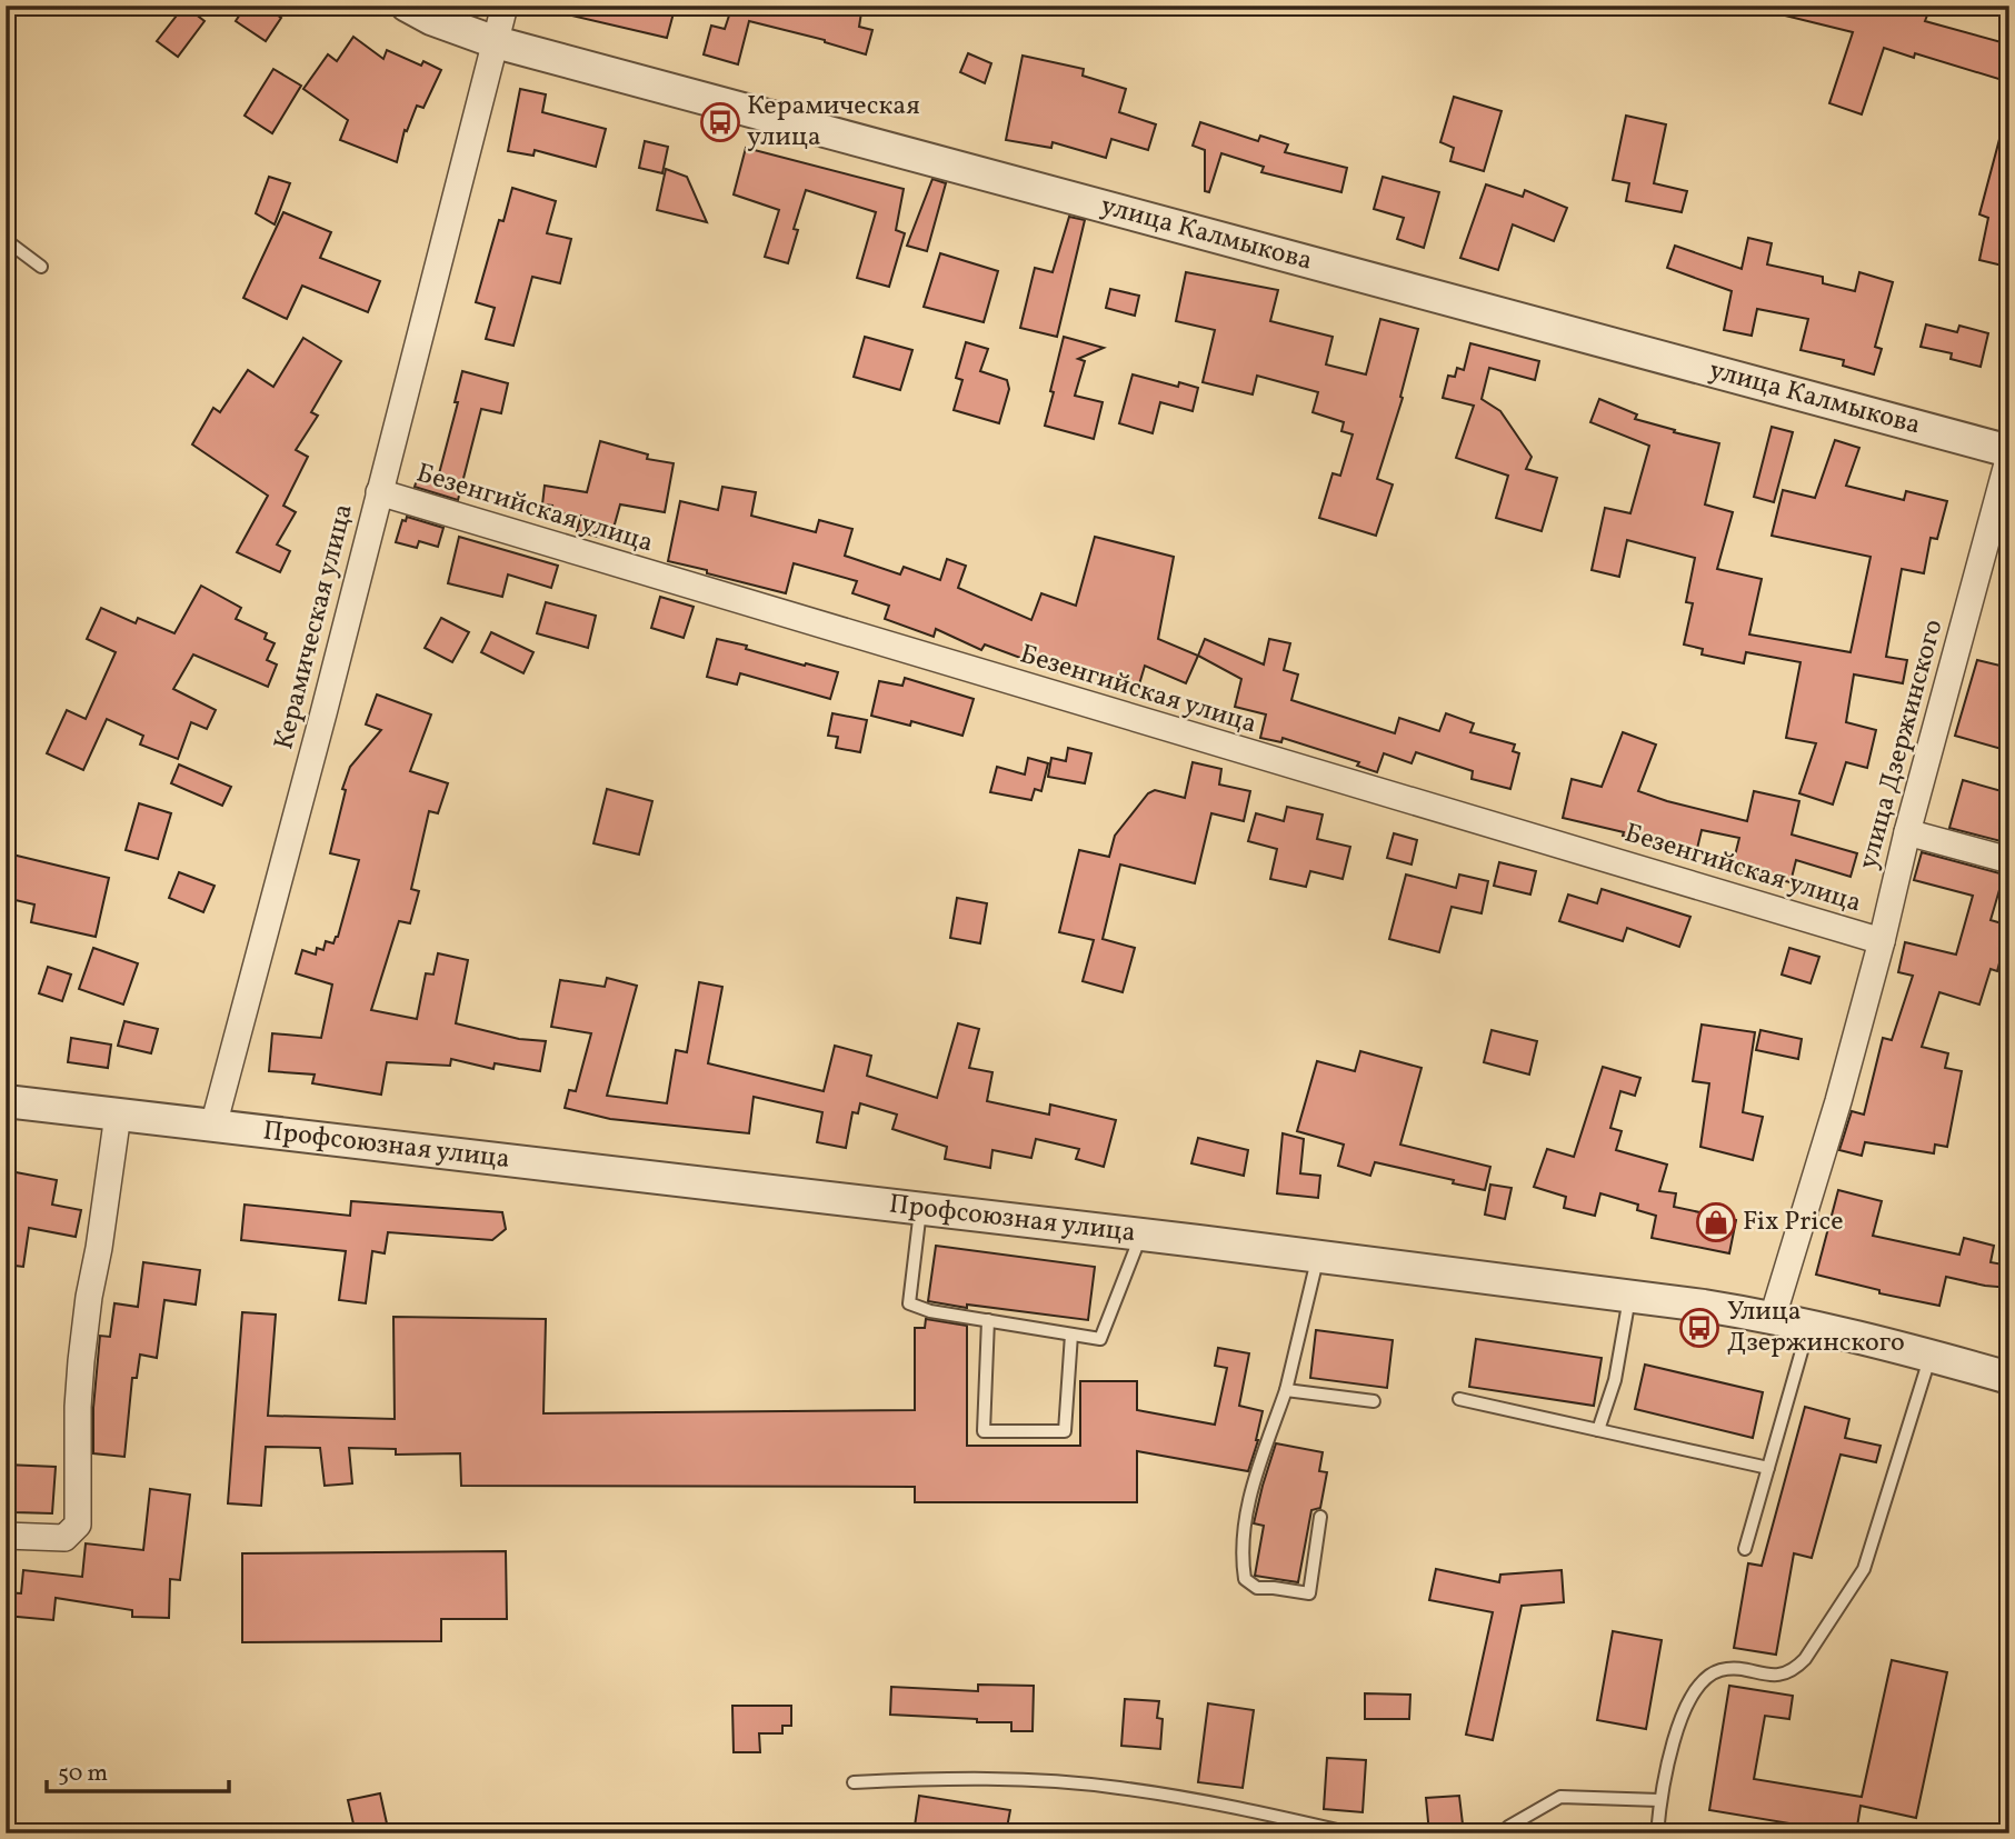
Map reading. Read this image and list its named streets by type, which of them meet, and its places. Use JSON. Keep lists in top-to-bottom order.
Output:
{
  "streets": {
    "street": [
      "улица Калмыкова",
      "Безенгийская улица",
      "Керамическая улица",
      "улица Дзержинского",
      "Профсоюзная улица"
    ]
  },
  "crossings": [
    ["улица Калмыкова", "Керамическая улица"],
    ["улица Калмыкова", "улица Дзержинского"],
    ["Безенгийская улица", "Керамическая улица"],
    ["Безенгийская улица", "улица Дзержинского"],
    ["Керамическая улица", "Профсоюзная улица"],
    ["улица Дзержинского", "Профсоюзная улица"]
  ],
  "places": {
    "bus stop": ["Керамическая улица", "Улица Дзержинского"],
    "shop": ["Fix Price"]
  },
  "scale_bar": "50 m"
}
